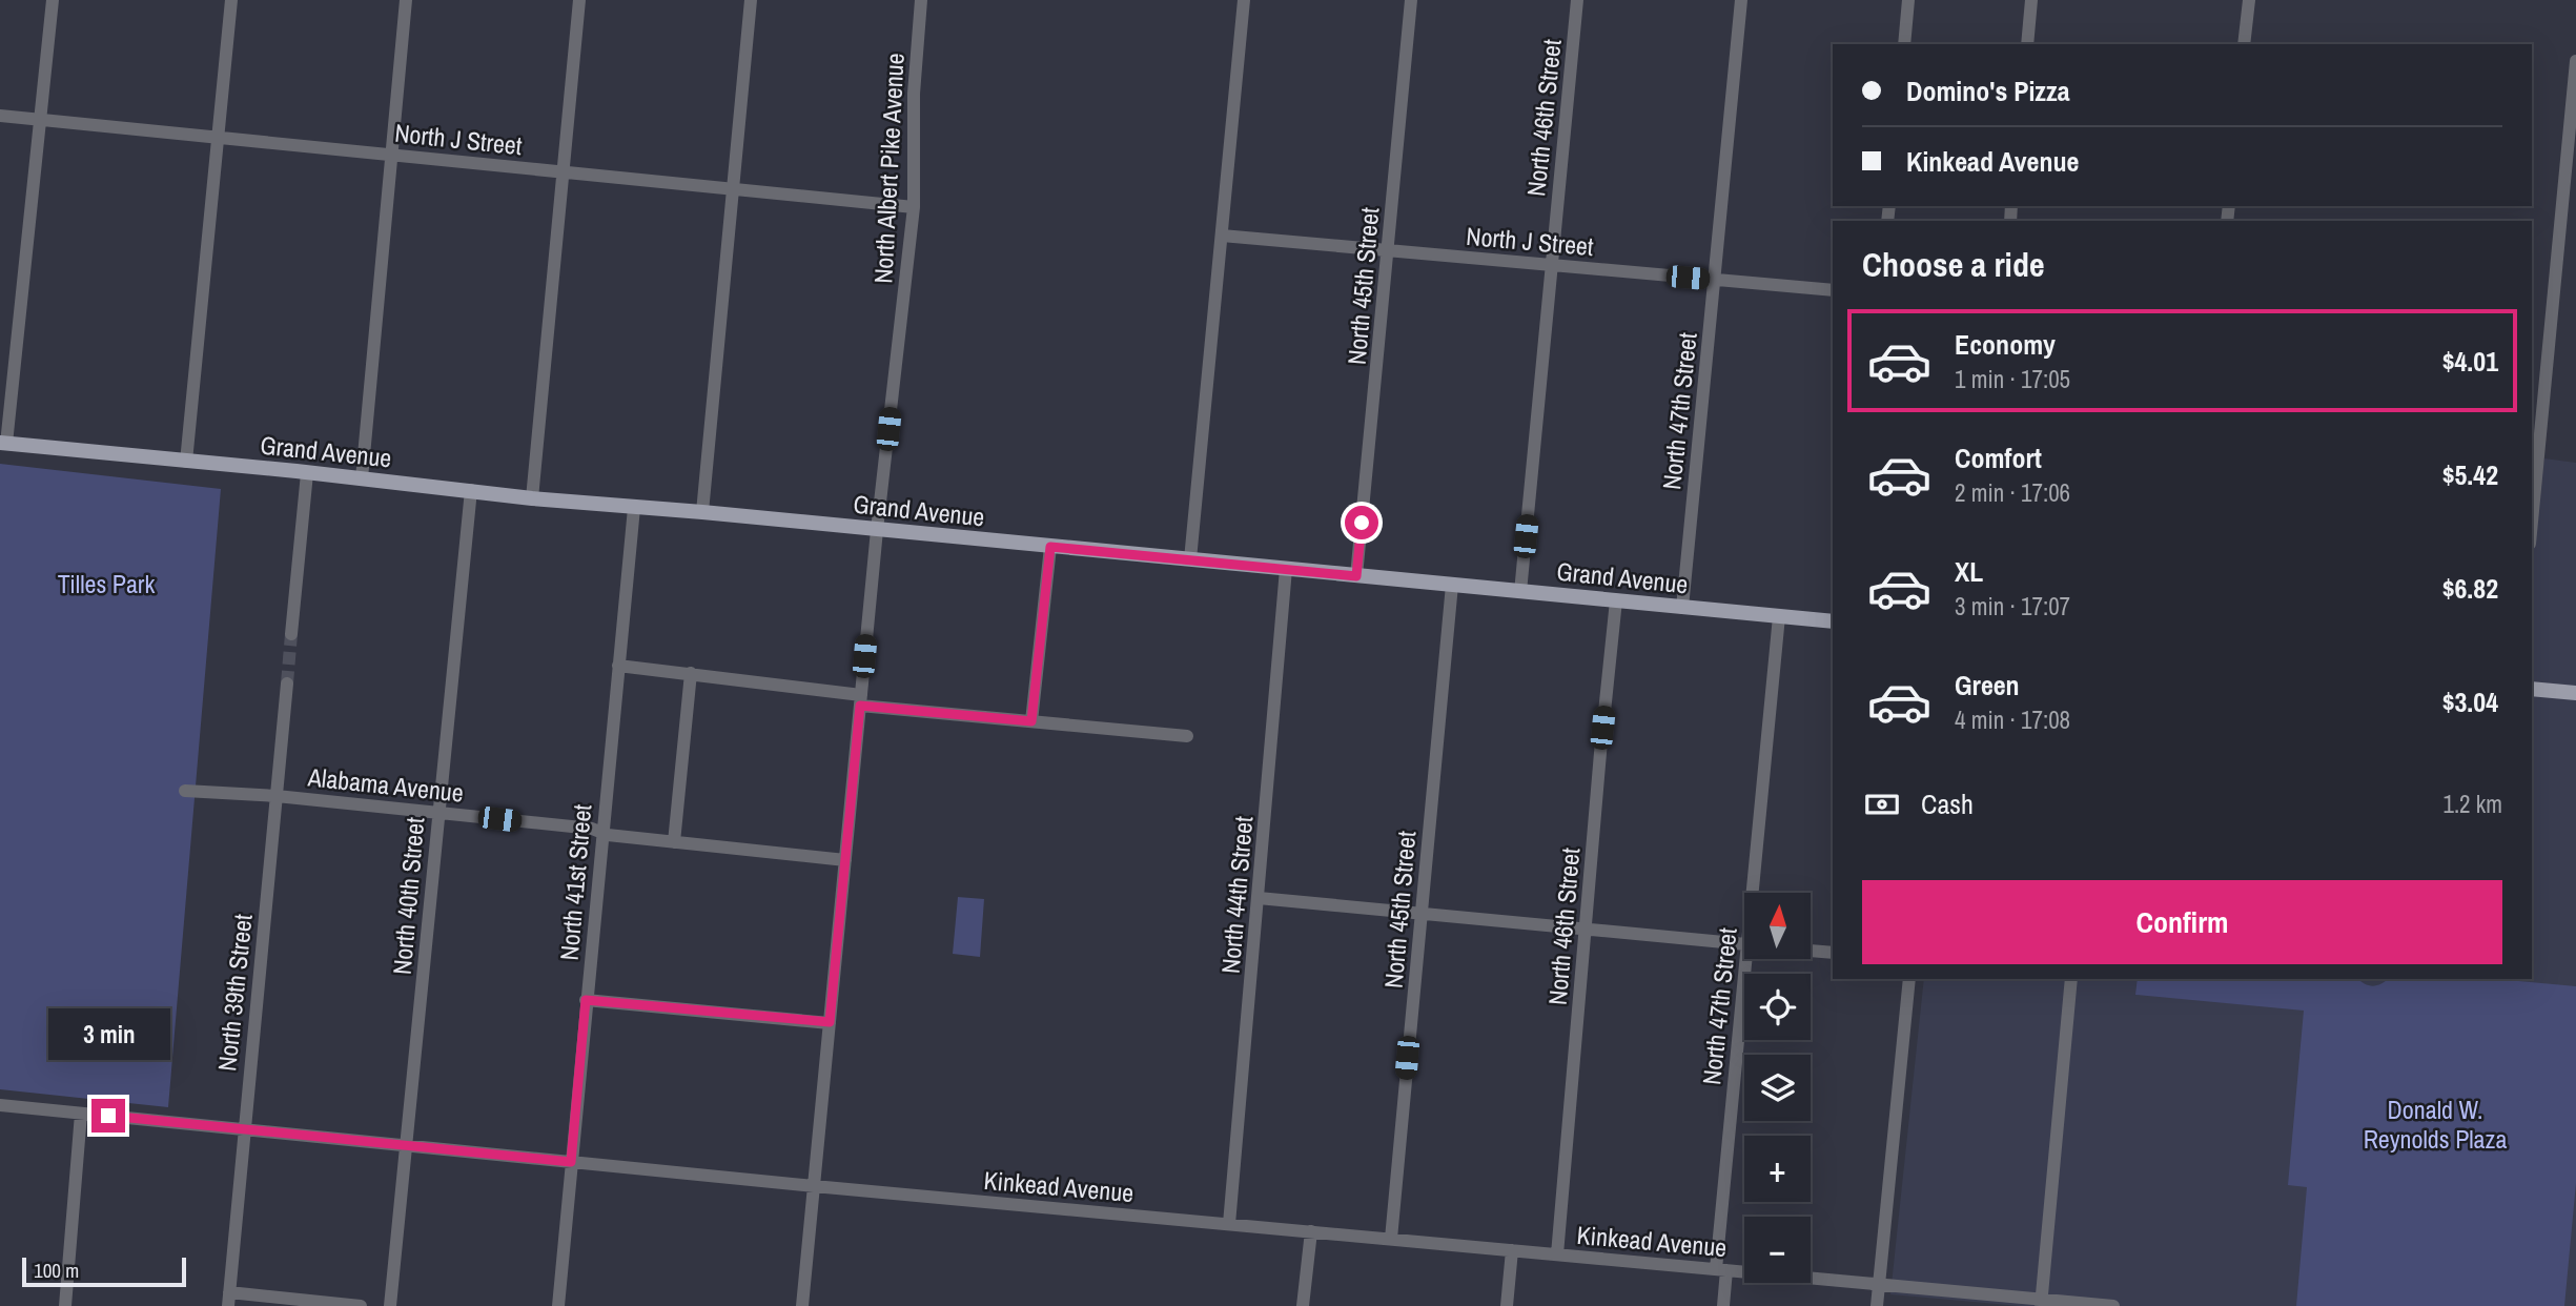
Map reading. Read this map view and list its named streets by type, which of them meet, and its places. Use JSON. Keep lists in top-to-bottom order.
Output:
{
  "streets": {
    "main road": ["Grand Avenue"],
    "street": [
      "North 46th Street",
      "North J Street",
      "North Albert Pike Avenue",
      "North 45th Street",
      "North 47th Street",
      "Alabama Avenue",
      "North 41st Street",
      "North 44th Street",
      "North 40th Street",
      "North 39th Street",
      "Kinkead Avenue"
    ]
  },
  "crossings": [
    ["North 46th Street", "North J Street"],
    ["North 46th Street", "Grand Avenue"],
    ["North 46th Street", "Kinkead Avenue"],
    ["North J Street", "North Albert Pike Avenue"],
    ["North J Street", "North 45th Street"],
    ["North J Street", "North 47th Street"],
    ["North Albert Pike Avenue", "Grand Avenue"],
    ["North Albert Pike Avenue", "Alabama Avenue"],
    ["North Albert Pike Avenue", "Kinkead Avenue"],
    ["North 45th Street", "Grand Avenue"],
    ["North 45th Street", "Kinkead Avenue"],
    ["North 47th Street", "Grand Avenue"],
    ["North 47th Street", "Kinkead Avenue"],
    ["Grand Avenue", "North 41st Street"],
    ["Grand Avenue", "North 44th Street"],
    ["Grand Avenue", "North 40th Street"],
    ["Alabama Avenue", "North 41st Street"],
    ["Alabama Avenue", "North 40th Street"],
    ["Alabama Avenue", "North 39th Street"],
    ["North 41st Street", "Kinkead Avenue"],
    ["North 44th Street", "Kinkead Avenue"],
    ["North 40th Street", "Kinkead Avenue"],
    ["North 39th Street", "Kinkead Avenue"]
  ],
  "parks": ["Tilles Park", "Donald W. Reynolds Plaza"],
  "scale_bar": "100 m",
  "north": "top",
  "page": {
    "banner": ["Domino's Pizza", "Kinkead Avenue"],
    "heading": "Choose a ride",
    "list": [
      {
        "name": "Economy",
        "note": "1 min · 17:05",
        "value": "$4.01"
      },
      {
        "name": "Comfort",
        "note": "2 min · 17:06",
        "value": "$5.42"
      },
      {
        "name": "XL",
        "note": "3 min · 17:07",
        "value": "$6.82"
      },
      {
        "name": "Green",
        "note": "4 min · 17:08",
        "value": "$3.04"
      }
    ],
    "pay": ["Cash", "1.2 km"],
    "buttons": "Confirm",
    "map_buttons": ["+", "−"],
    "bubble": "3 min",
    "scale": "100 m"
  }
}
